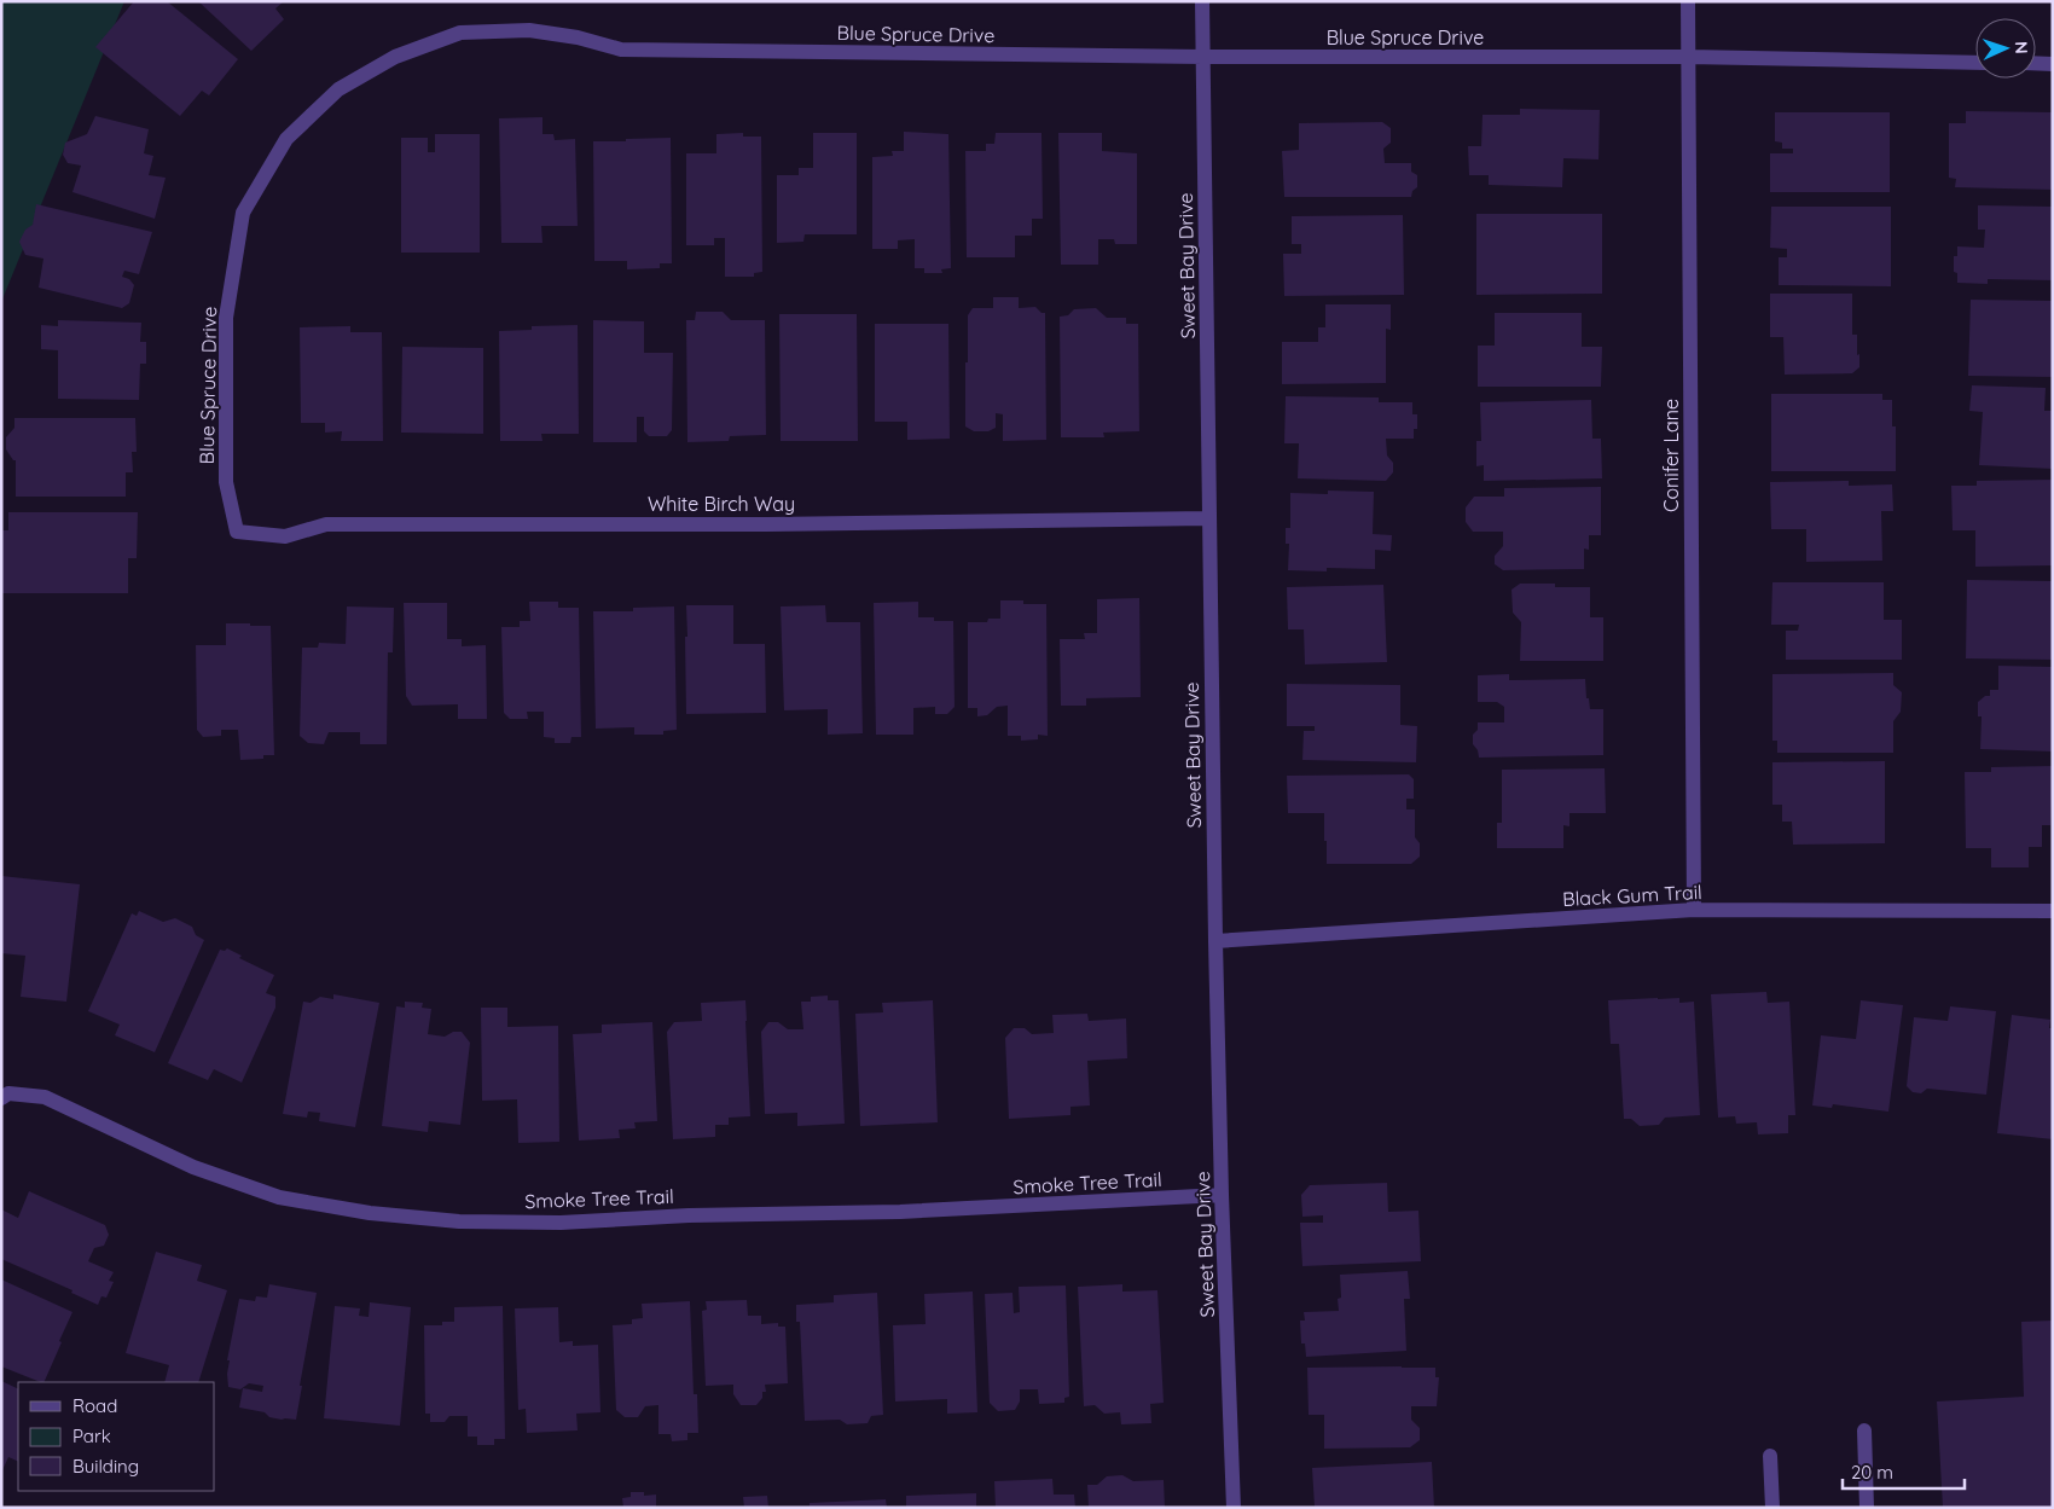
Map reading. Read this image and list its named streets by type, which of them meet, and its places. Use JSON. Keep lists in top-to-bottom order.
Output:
{
  "streets": {
    "street": [
      "Blue Spruce Drive",
      "Sweet Bay Drive",
      "Conifer Lane",
      "White Birch Way",
      "Black Gum Trail",
      "Smoke Tree Trail"
    ]
  },
  "crossings": [
    ["Blue Spruce Drive", "Sweet Bay Drive"],
    ["Blue Spruce Drive", "Conifer Lane"],
    ["Blue Spruce Drive", "White Birch Way"],
    ["Sweet Bay Drive", "White Birch Way"],
    ["Sweet Bay Drive", "Black Gum Trail"],
    ["Sweet Bay Drive", "Smoke Tree Trail"],
    ["Conifer Lane", "Black Gum Trail"]
  ],
  "legend": ["Road", "Park", "Building"],
  "scale_bar": "20 m",
  "north": "right"
}
